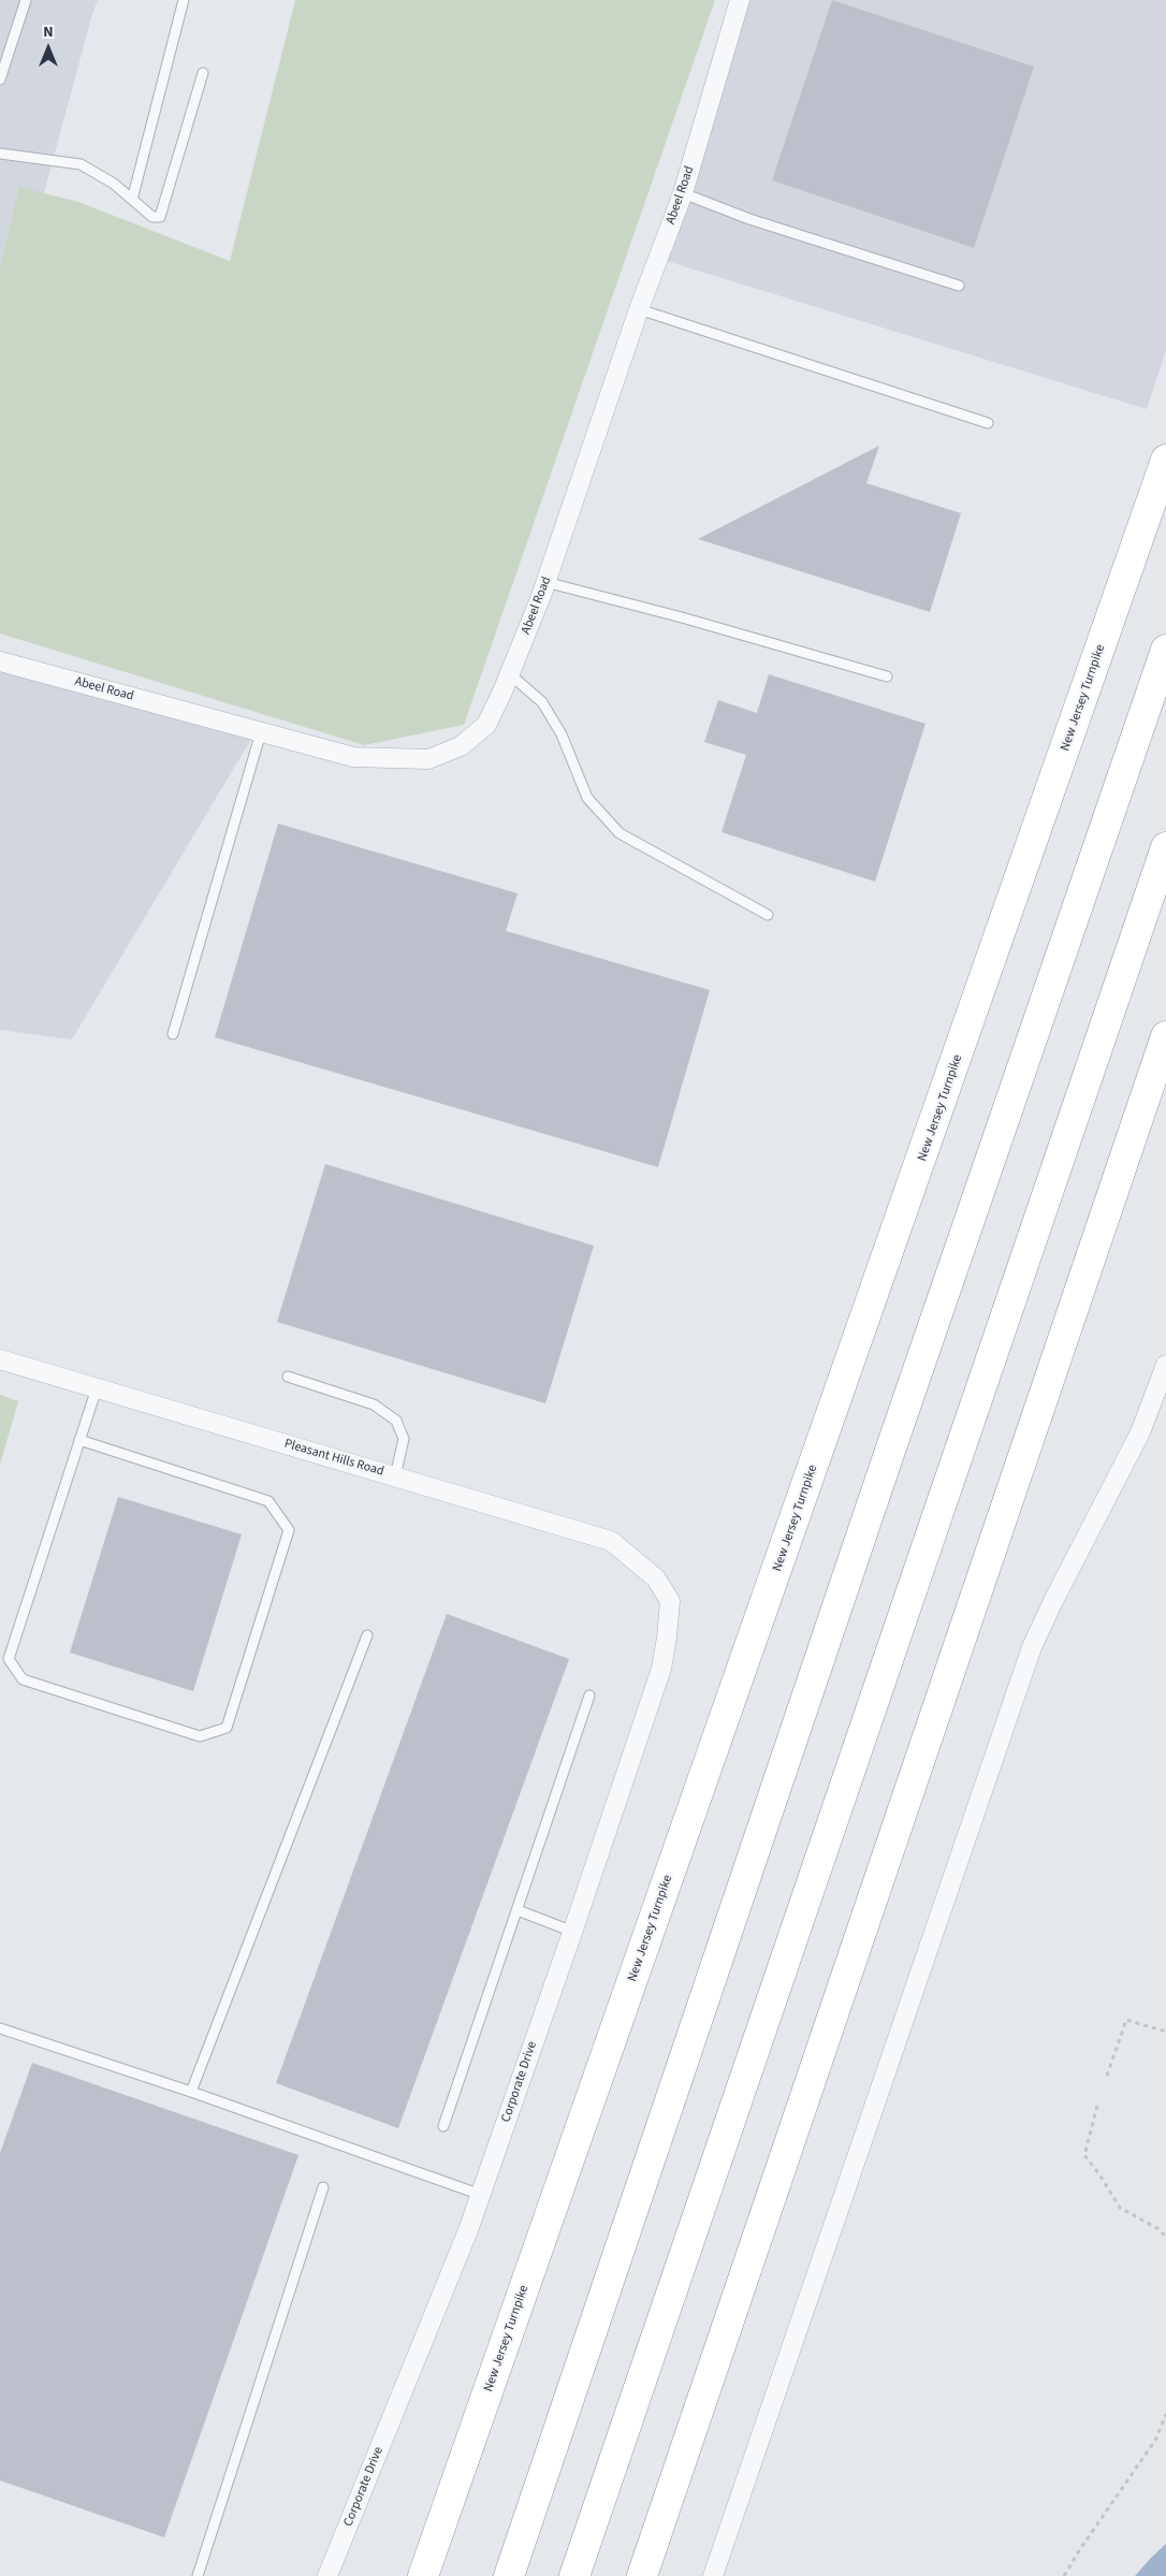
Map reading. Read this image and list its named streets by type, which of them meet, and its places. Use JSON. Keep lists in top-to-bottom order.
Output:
{
  "streets": {
    "highway": ["New Jersey Turnpike"],
    "street": ["Abeel Road", "Pleasant Hills Road", "Corporate Drive"]
  },
  "crossings": [
    ["Pleasant Hills Road", "Corporate Drive"]
  ],
  "north": "top"
}
